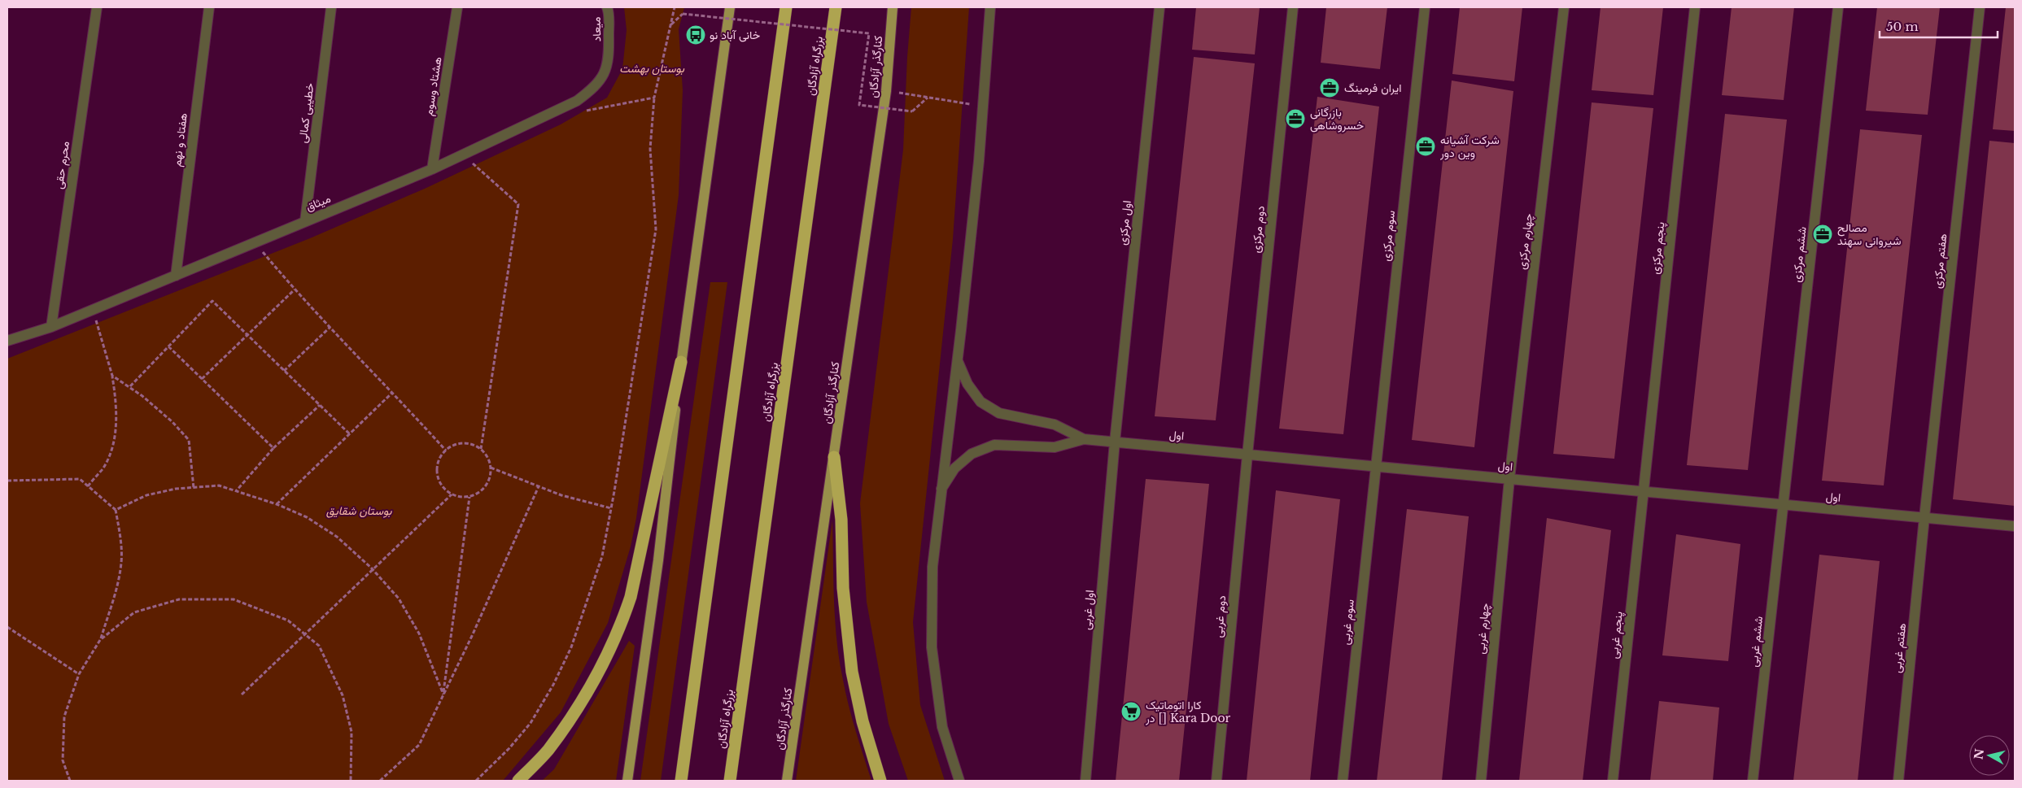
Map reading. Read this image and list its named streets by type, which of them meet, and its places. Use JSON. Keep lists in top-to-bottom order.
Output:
{
  "streets": {
    "highway": ["بزرگراه آزادگان"],
    "main road": ["کنارگذر آزادگان"],
    "street": [
      "میعاد",
      "هشتاد وسوم",
      "خطیبی کمالی",
      "هفتاد و نهم",
      "محرم حقی",
      "میثاق",
      "اول مرکزی",
      "دوم مرکزی",
      "سوم مرکزی",
      "چهارم مرکزی",
      "پنجم مرکزی",
      "ششم مرکزی",
      "هفتم مرکزی",
      "اول",
      "اول غربی",
      "دوم غربی",
      "سوم غربی",
      "چهارم غربی",
      "پنجم غربی",
      "ششم غربی",
      "هفتم غربی"
    ]
  },
  "crossings": [
    ["میعاد", "میثاق"],
    ["هشتاد وسوم", "میثاق"],
    ["خطیبی کمالی", "میثاق"],
    ["هفتاد و نهم", "میثاق"],
    ["محرم حقی", "میثاق"],
    ["اول مرکزی", "اول"],
    ["اول مرکزی", "اول غربی"],
    ["دوم مرکزی", "اول"],
    ["دوم مرکزی", "دوم غربی"],
    ["سوم مرکزی", "اول"],
    ["سوم مرکزی", "سوم غربی"],
    ["چهارم مرکزی", "اول"],
    ["چهارم مرکزی", "چهارم غربی"],
    ["پنجم مرکزی", "اول"],
    ["پنجم مرکزی", "پنجم غربی"],
    ["ششم مرکزی", "اول"],
    ["ششم مرکزی", "ششم غربی"],
    ["هفتم مرکزی", "اول"],
    ["هفتم مرکزی", "هفتم غربی"],
    ["اول", "اول غربی"],
    ["اول", "دوم غربی"],
    ["اول", "سوم غربی"],
    ["اول", "چهارم غربی"],
    ["اول", "پنجم غربی"],
    ["اول", "ششم غربی"],
    ["اول", "هفتم غربی"]
  ],
  "parks": ["بوستان بهشت", "بوستان شقایق"],
  "places": {
    "bus stop": ["خانی آباد نو"],
    "office": [
      "ایران فرمینگ",
      "بازرگانی خسروشاهی",
      "شرکت آشیانه وین دور",
      "مصالح شیروانی سهند"
    ],
    "supermarket": ["کارا اتوماتیک در [] Kara Door"]
  },
  "scale_bar": "50 m",
  "north": "left"
}
